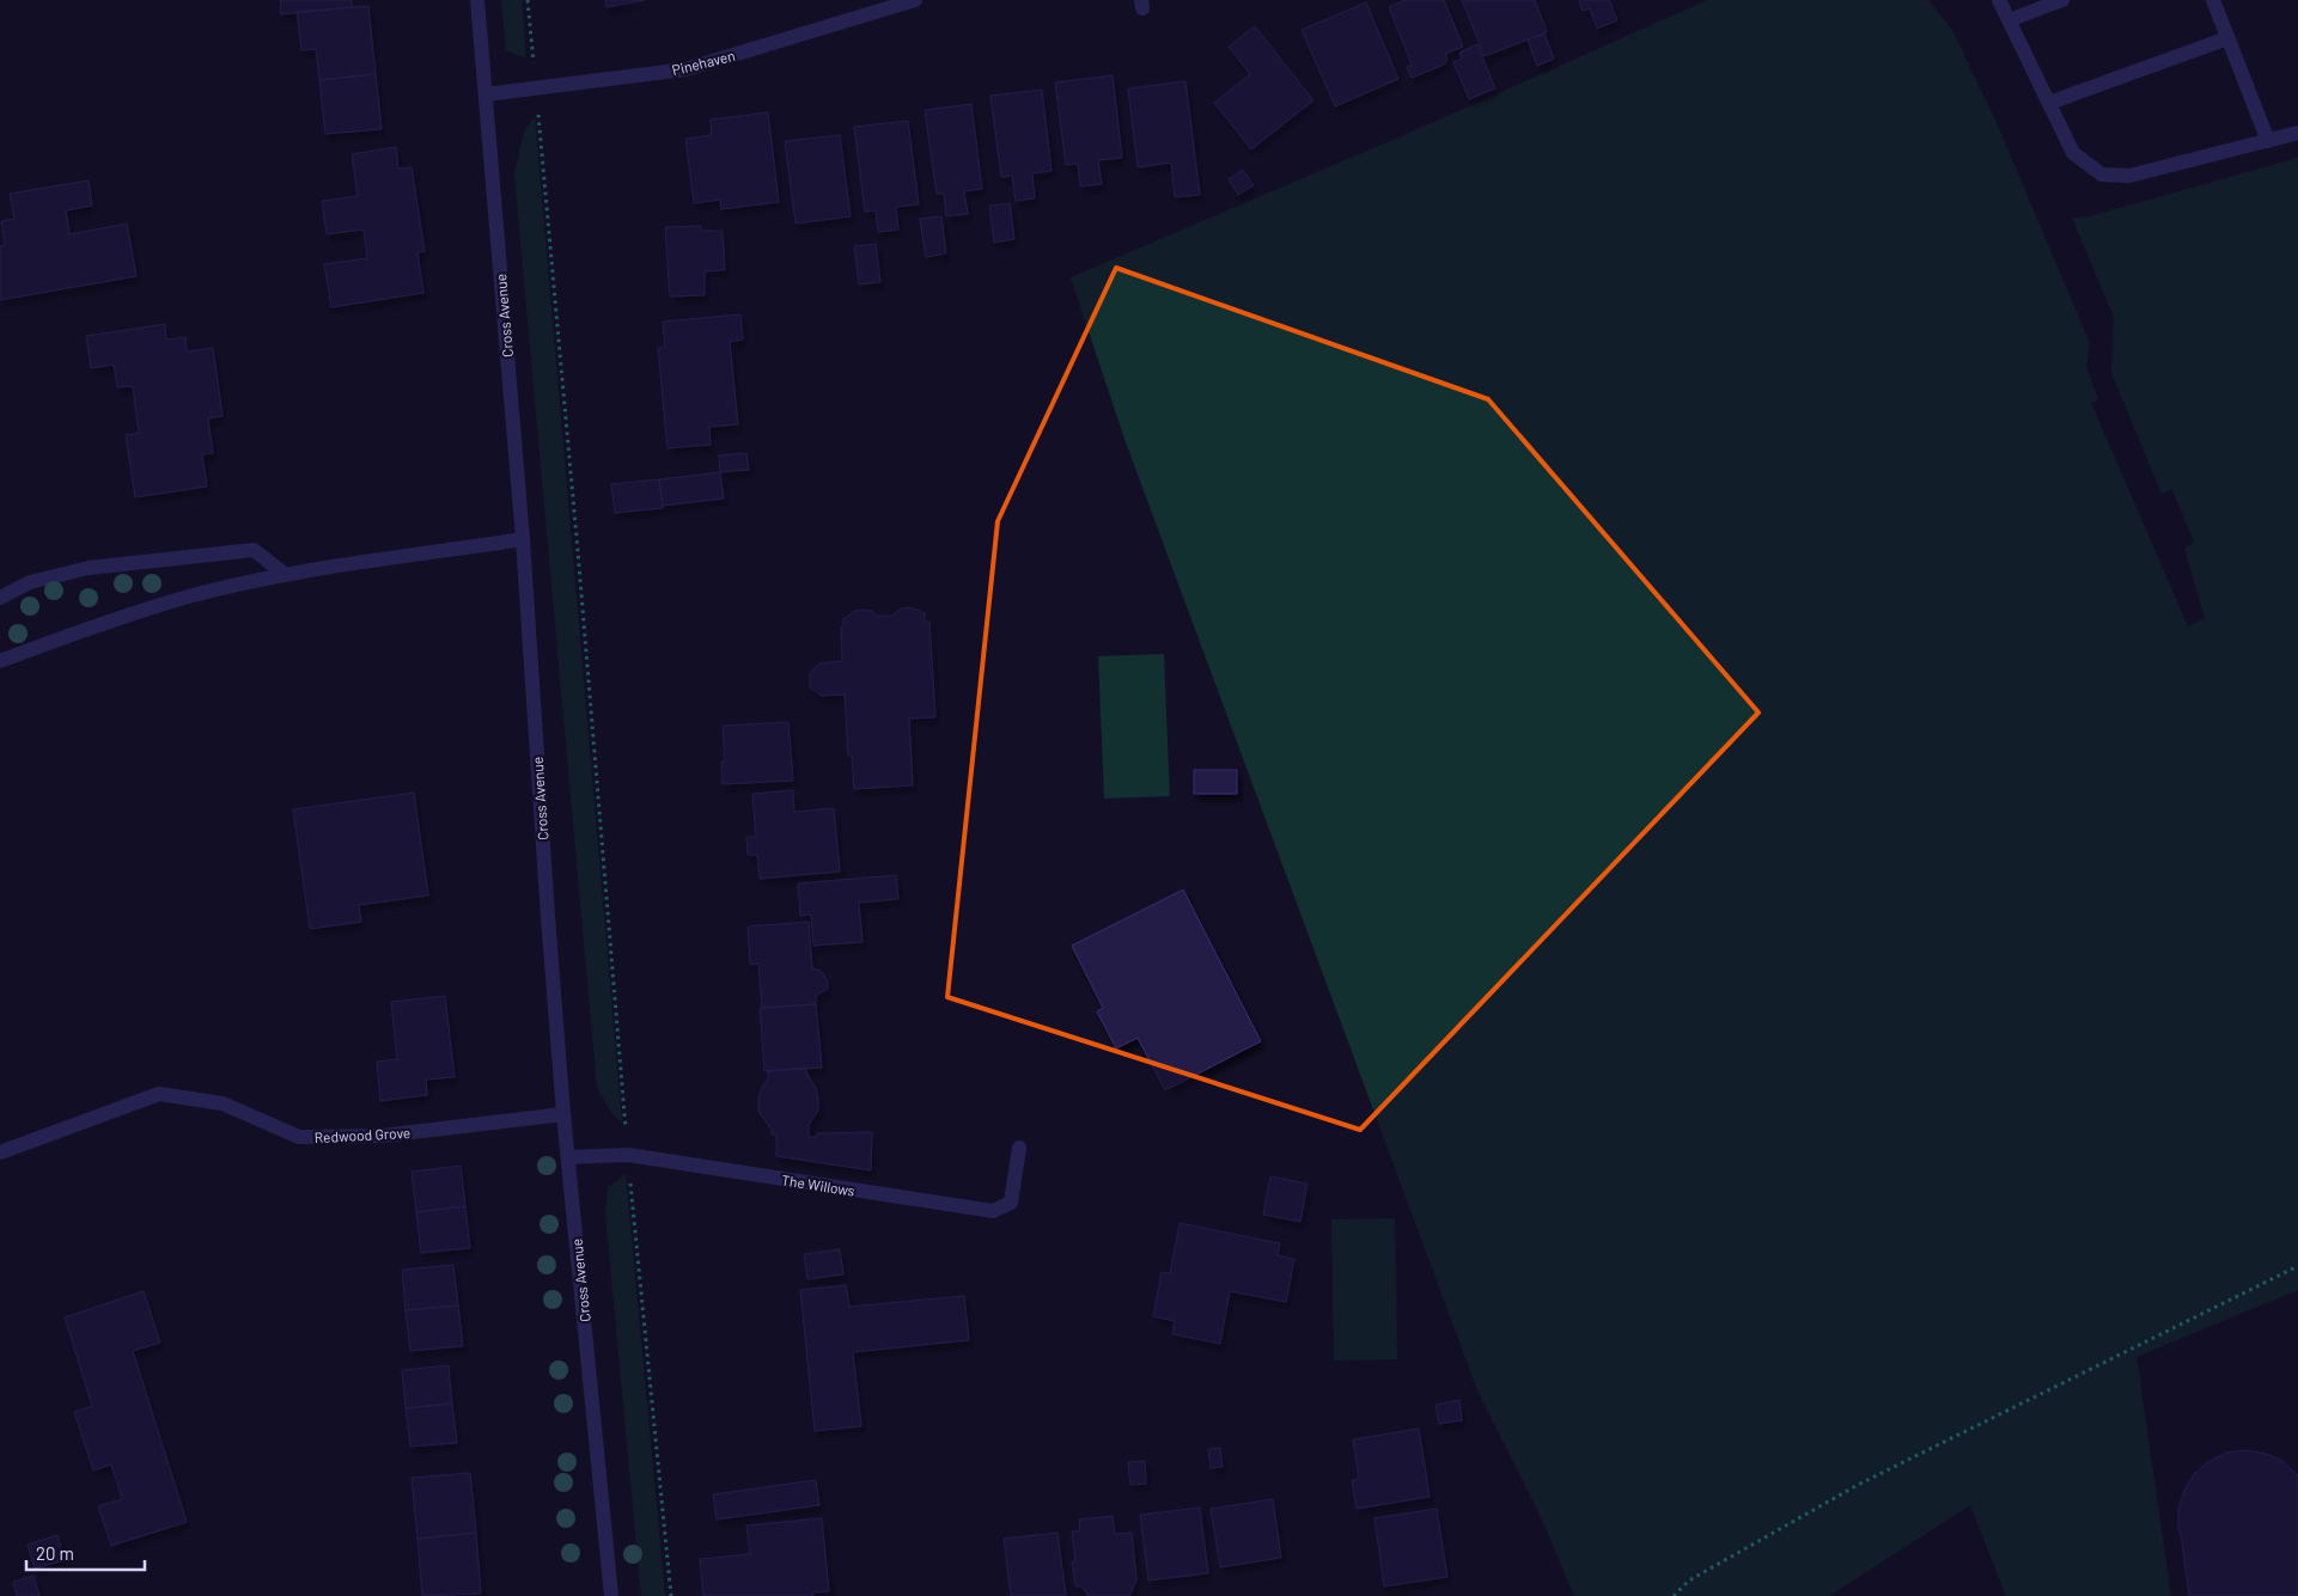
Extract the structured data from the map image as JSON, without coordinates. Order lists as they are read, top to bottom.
{
  "streets": {
    "street": [
      "Pinehaven",
      "Cross Avenue",
      "Redwood Grove",
      "The Willows"
    ]
  },
  "crossings": [
    ["Pinehaven", "Cross Avenue"],
    ["Cross Avenue", "Redwood Grove"],
    ["Cross Avenue", "The Willows"]
  ],
  "scale_bar": "20 m"
}
